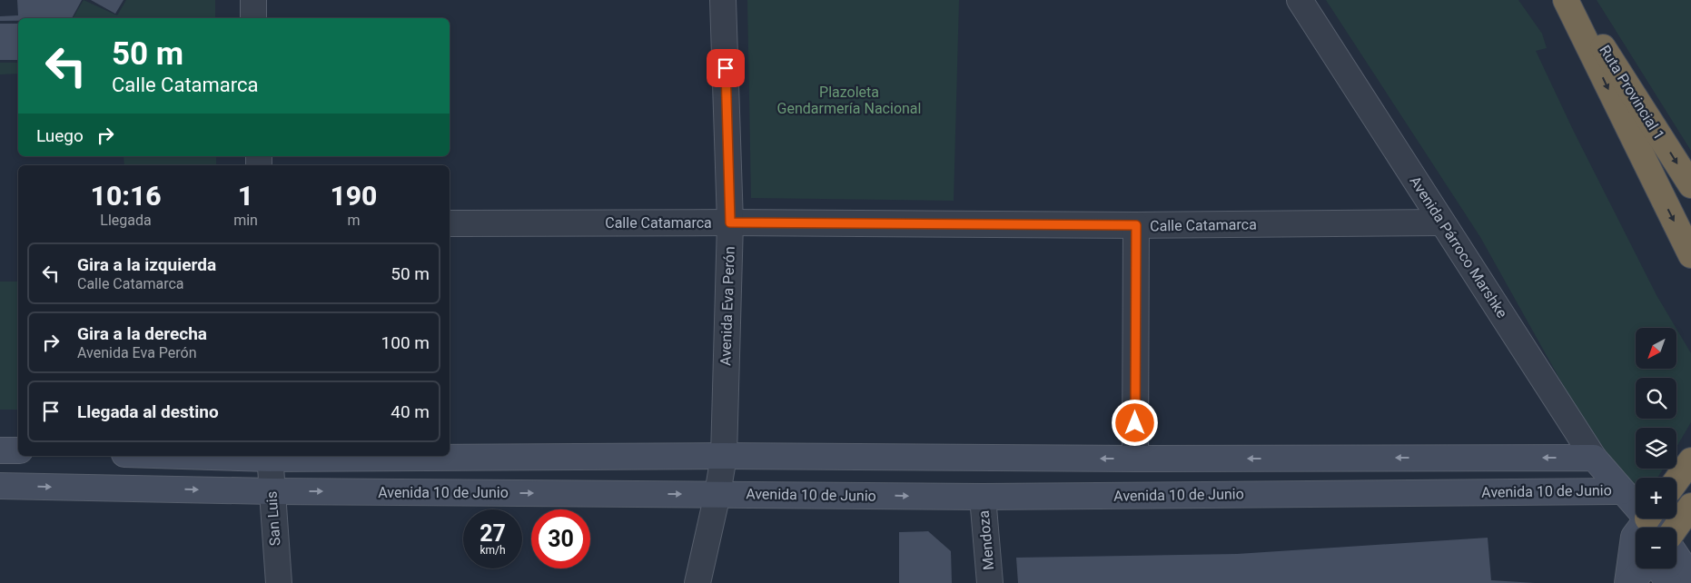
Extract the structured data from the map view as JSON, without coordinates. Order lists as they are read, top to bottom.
{
  "streets": {
    "highway": ["Ruta Provincial 1"],
    "street": [
      "Calle Catamarca",
      "Avenida Párroco Marshke",
      "Avenida Eva Perón",
      "Avenida 10 de Junio",
      "San Luis",
      "Mendoza"
    ]
  },
  "crossings": [
    ["Calle Catamarca", "Avenida Párroco Marshke"],
    ["Calle Catamarca", "Avenida Eva Perón"],
    ["Avenida Párroco Marshke", "Avenida 10 de Junio"],
    ["Avenida Eva Perón", "Avenida 10 de Junio"],
    ["Avenida 10 de Junio", "San Luis"],
    ["Avenida 10 de Junio", "Mendoza"]
  ],
  "parks": ["Plazoleta Gendarmería Nacional"],
  "north": "bottom left",
  "page": {
    "turn": ["50 m", "Calle Catamarca"],
    "then": "Luego",
    "eta": [
      "10:16",
      "Llegada",
      "1",
      "min",
      "190",
      "m"
    ],
    "list": [
      {
        "name": "Gira a la izquierda",
        "note": "Calle Catamarca",
        "value": "50 m"
      },
      {
        "name": "Gira a la derecha",
        "note": "Avenida Eva Perón",
        "value": "100 m"
      },
      {
        "name": "Llegada al destino",
        "value": "40 m"
      }
    ],
    "map_buttons": ["+", "−"],
    "speed": "27 km/h",
    "limit": "30"
  }
}
